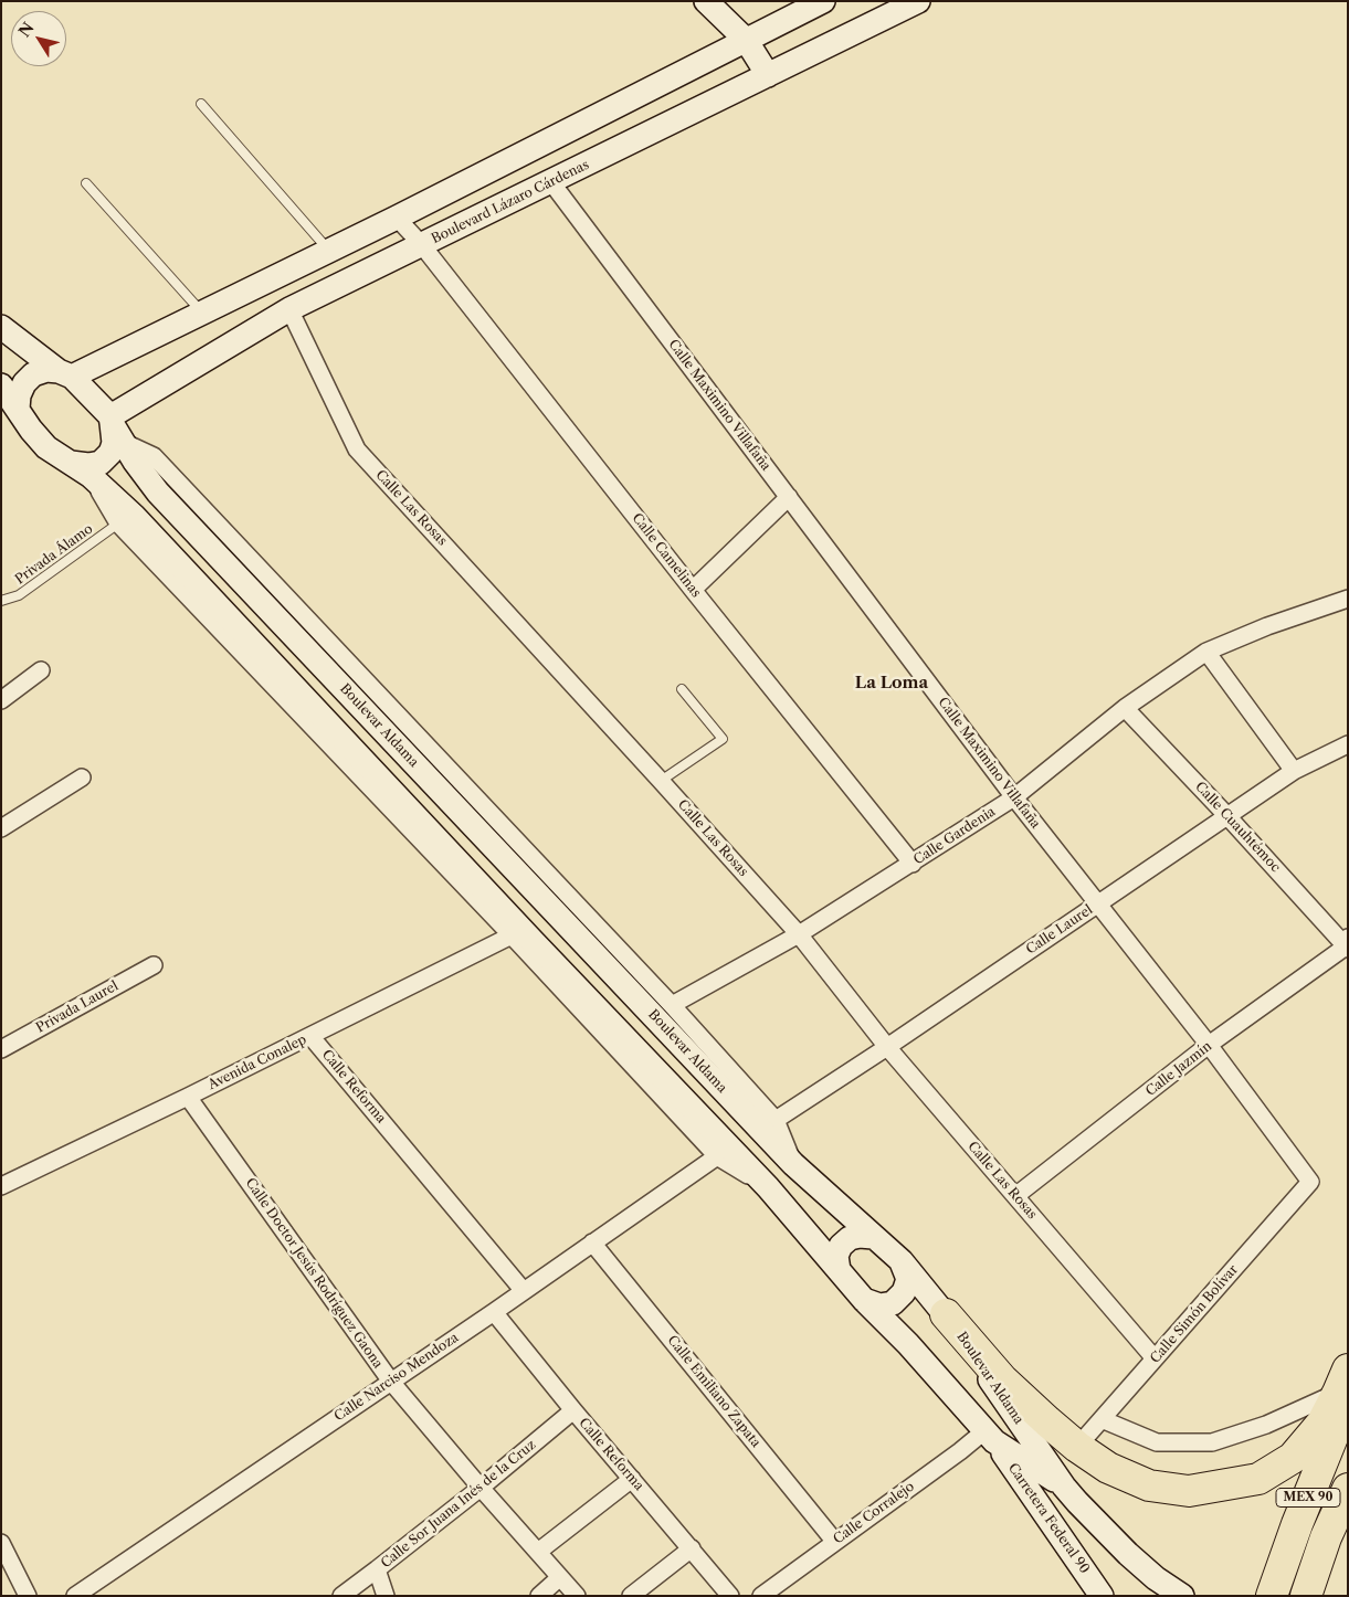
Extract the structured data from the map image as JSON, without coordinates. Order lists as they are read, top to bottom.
{
  "streets": {
    "highway": ["MEX 90"],
    "street": [
      "Boulevard Lázaro Cárdenas",
      "Calle Maximino Villafaña",
      "Calle Las Rosas",
      "Calle Camelinas",
      "Boulevar Aldama",
      "Calle Cuauhtémoc",
      "Calle Gardenia",
      "Calle Laurel",
      "Privada Laurel",
      "Avenida Conalep",
      "Calle Jazmín",
      "Calle Reforma",
      "Calle Doctor Jesús Rodríguez Gaona",
      "Calle Simón Bolívar",
      "Calle Narciso Mendoza",
      "Calle Emiliano Zapata",
      "Calle Sor Juana Inés de la Cruz",
      "Calle Corralejo",
      "Carretera Federal 90"
    ],
    "lane": ["Privada Álamo"]
  },
  "crossings": [
    ["Boulevard Lázaro Cárdenas", "Calle Maximino Villafaña"],
    ["Boulevard Lázaro Cárdenas", "Calle Las Rosas"],
    ["Boulevard Lázaro Cárdenas", "Calle Camelinas"],
    ["Boulevard Lázaro Cárdenas", "Boulevar Aldama"],
    ["Calle Maximino Villafaña", "Calle Gardenia"],
    ["Calle Maximino Villafaña", "Calle Laurel"],
    ["Calle Maximino Villafaña", "Calle Jazmín"],
    ["Calle Maximino Villafaña", "Calle Simón Bolívar"],
    ["Calle Las Rosas", "Calle Gardenia"],
    ["Calle Las Rosas", "Calle Laurel"],
    ["Calle Las Rosas", "Calle Jazmín"],
    ["Calle Las Rosas", "Calle Simón Bolívar"],
    ["Calle Camelinas", "Calle Gardenia"],
    ["Calle Cuauhtémoc", "Calle Gardenia"],
    ["Calle Cuauhtémoc", "Calle Laurel"],
    ["Calle Cuauhtémoc", "Calle Jazmín"],
    ["Avenida Conalep", "Calle Reforma"],
    ["Avenida Conalep", "Calle Doctor Jesús Rodríguez Gaona"],
    ["Calle Reforma", "Calle Narciso Mendoza"],
    ["Calle Reforma", "Calle Sor Juana Inés de la Cruz"],
    ["Calle Doctor Jesús Rodríguez Gaona", "Calle Narciso Mendoza"],
    ["Calle Doctor Jesús Rodríguez Gaona", "Calle Sor Juana Inés de la Cruz"],
    ["Calle Narciso Mendoza", "Calle Emiliano Zapata"],
    ["Calle Emiliano Zapata", "Calle Corralejo"],
    ["Calle Corralejo", "Carretera Federal 90"]
  ],
  "districts": ["La Loma"],
  "north": "top left"
}
